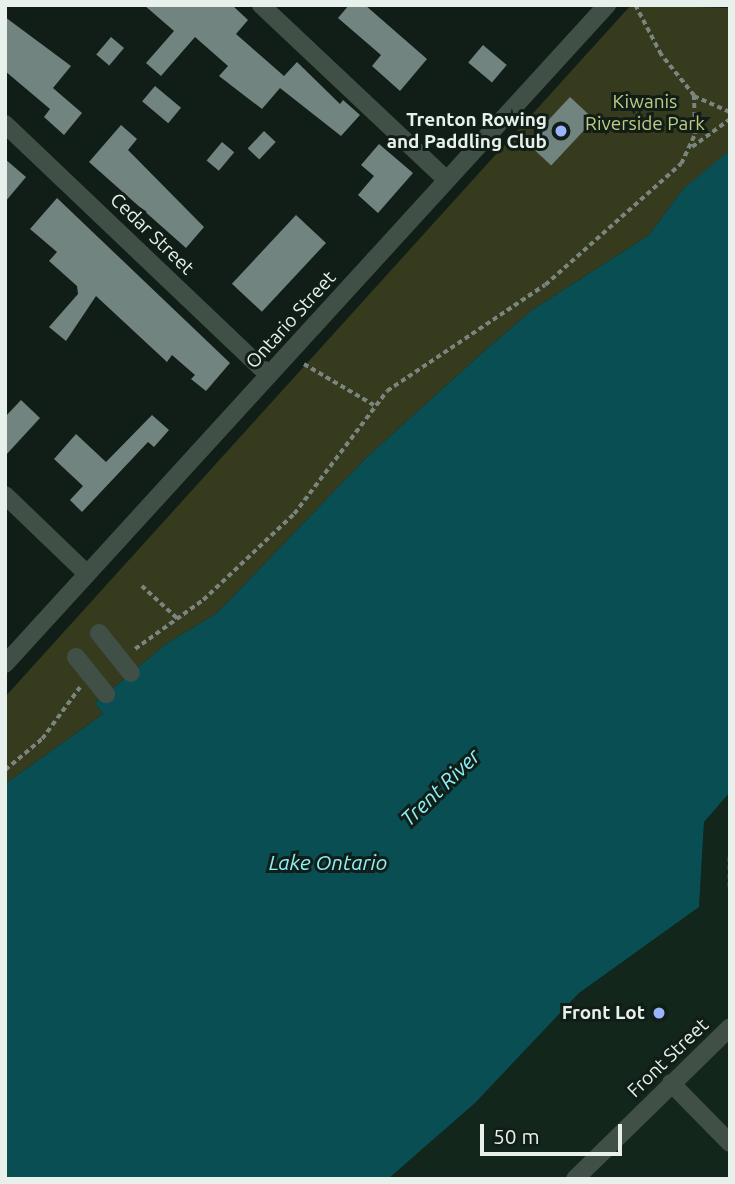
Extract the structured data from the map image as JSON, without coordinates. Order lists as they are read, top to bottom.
{
  "streets": {
    "street": ["Cedar Street", "Ontario Street", "Front Street"]
  },
  "crossings": [
    ["Cedar Street", "Ontario Street"]
  ],
  "water": ["Trent River", "Lake Ontario"],
  "parks": ["Kiwanis Riverside Park"],
  "places": ["Trenton Rowing and Paddling Club", "Front Lot"],
  "scale_bar": "50 m"
}
